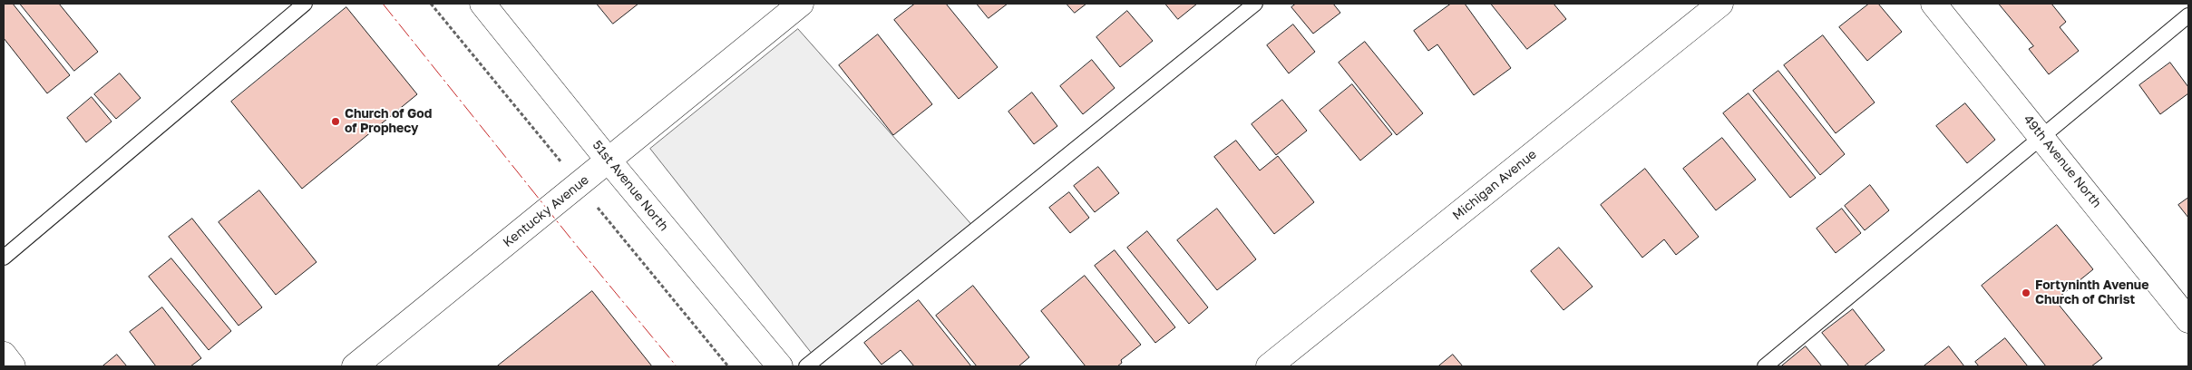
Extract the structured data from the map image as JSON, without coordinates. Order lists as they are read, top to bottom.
{
  "streets": {
    "street": [
      "49th Avenue North",
      "Michigan Avenue",
      "51st Avenue North",
      "Kentucky Avenue"
    ]
  },
  "crossings": [
    ["51st Avenue North", "Kentucky Avenue"]
  ],
  "places": ["Church of God of Prophecy", "Fortyninth Avenue Church of Christ"]
}
